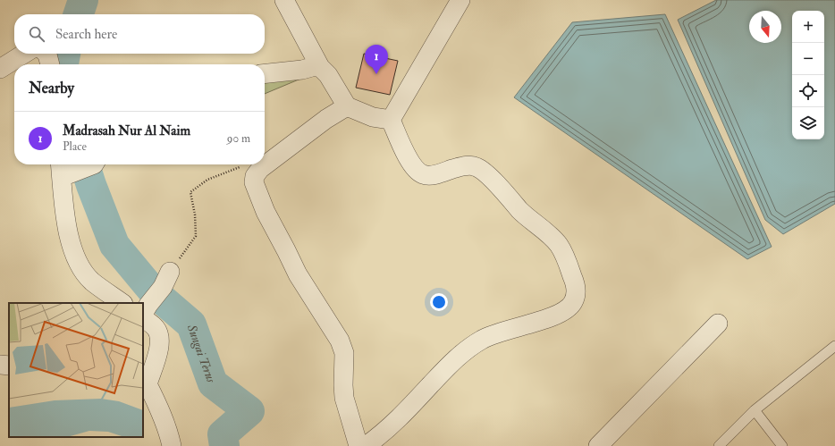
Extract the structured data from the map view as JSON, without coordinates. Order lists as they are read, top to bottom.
{
  "water": ["Sungai Terus"],
  "north": "bottom",
  "page": {
    "map_buttons": ["+", "−"],
    "search": "Search here",
    "pins": "1",
    "heading": "Nearby",
    "list": [
      {
        "mark": "1",
        "name": "Madrasah Nur Al Naim",
        "note": "Place",
        "value": "90 m"
      }
    ]
  }
}
